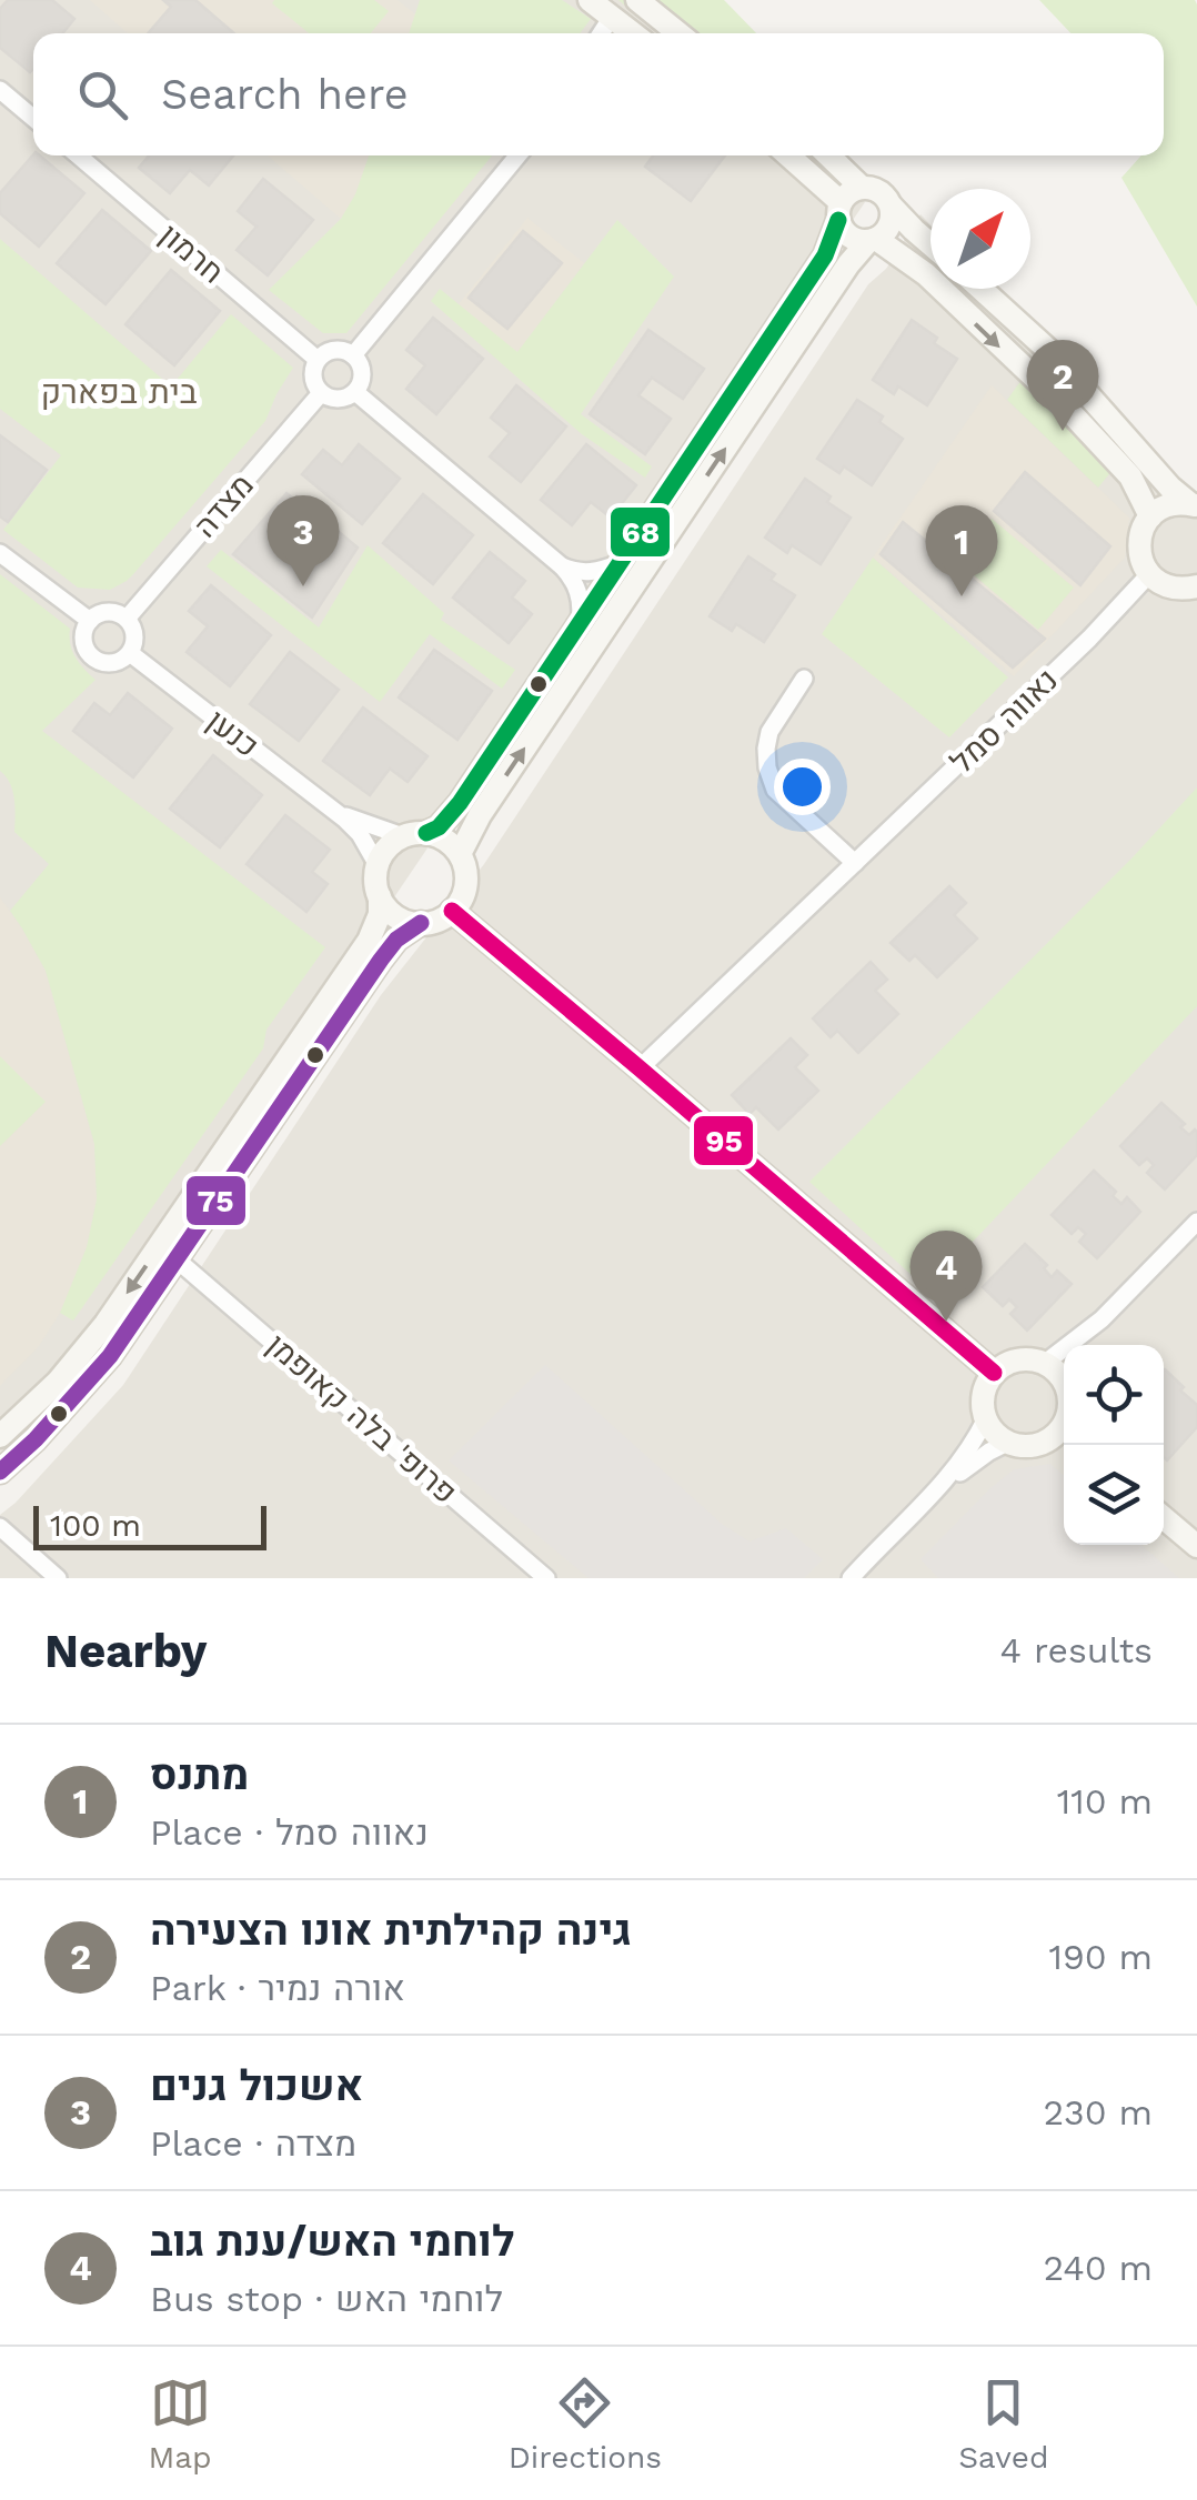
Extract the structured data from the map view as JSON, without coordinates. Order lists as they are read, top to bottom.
{
  "streets": {
    "street": [
      "חרמון",
      "מצדה",
      "נאווה סמל",
      "כנען",
      "פרופ' בלה קאופמן"
    ]
  },
  "crossings": [
    ["חרמון", "מצדה"],
    ["מצדה", "כנען"]
  ],
  "districts": ["בית בפארק"],
  "lines": ["transit line 68", "transit line 95", "transit line 75"],
  "scale_bar": "100 m",
  "north": "top right",
  "page": {
    "search": "Search here",
    "pins": [
      "2",
      "3",
      "1",
      "4"
    ],
    "scale": "100 m",
    "heading": ["Nearby", "4 results"],
    "list": [
      {
        "mark": "1",
        "name": "מתנס",
        "note": "Place · נאווה סמל",
        "value": "110 m"
      },
      {
        "mark": "2",
        "name": "גינה קהילתית אונו הצעירה",
        "note": "Park · אורה נמיר",
        "value": "190 m"
      },
      {
        "mark": "3",
        "name": "אשכול גנים",
        "note": "Place · מצדה",
        "value": "230 m"
      },
      {
        "mark": "4",
        "name": "לוחמי האש/ענת גוב",
        "note": "Bus stop · לוחמי האש",
        "value": "240 m"
      }
    ],
    "nav": ["Map", "Directions", "Saved"]
  }
}
